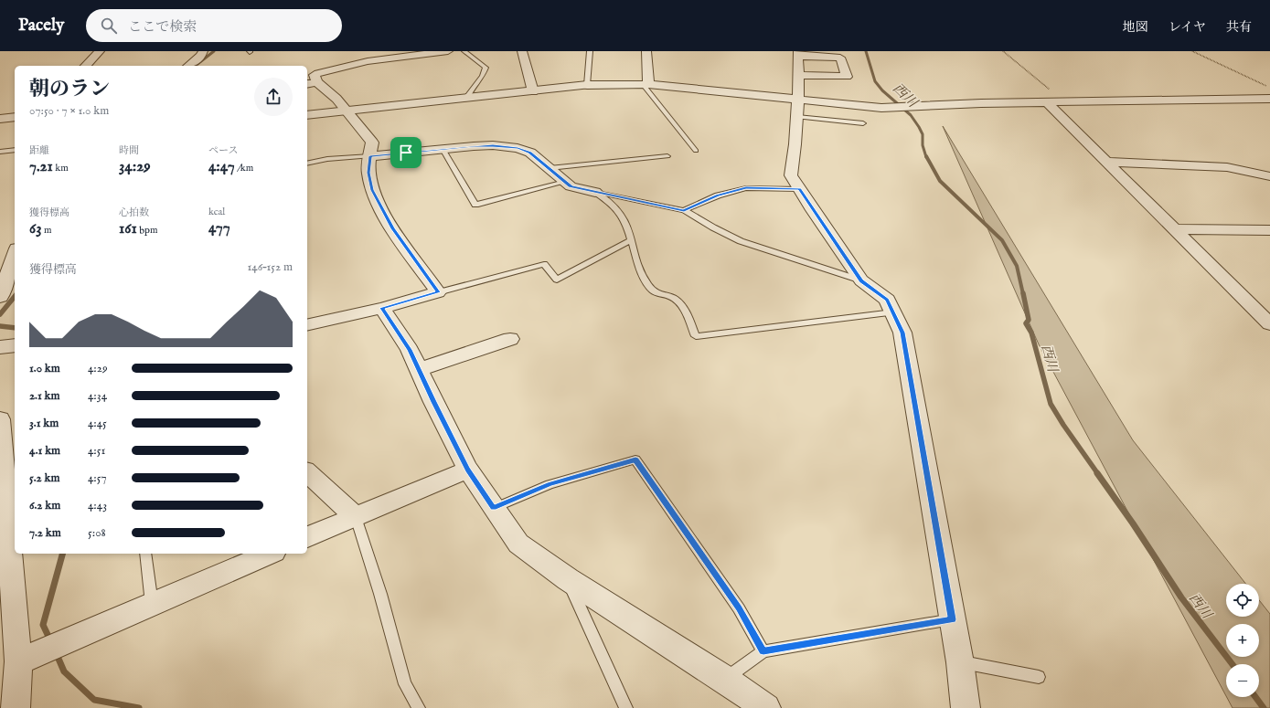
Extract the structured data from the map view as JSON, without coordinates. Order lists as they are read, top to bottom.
{
  "water": ["西川"],
  "page": {
    "header": "Pacely",
    "search": "ここで検索",
    "nav": ["地図", "レイヤ", "共有"],
    "heading": ["朝のラン", "07:50 · 7 × 1.0 km"],
    "stats": [
      ["距離", "7.21 km"],
      ["時間", "34:29"],
      ["ペース", "4:47 /km"],
      ["獲得標高", "63 m"],
      ["心拍数", "161 bpm"],
      ["kcal", "477"]
    ],
    "chart": ["獲得標高", "146–152 m"],
    "list": [
      {
        "name": "1.0 km",
        "note": "4:29"
      },
      {
        "name": "2.1 km",
        "note": "4:34"
      },
      {
        "name": "3.1 km",
        "note": "4:45"
      },
      {
        "name": "4.1 km",
        "note": "4:51"
      },
      {
        "name": "5.2 km",
        "note": "4:57"
      },
      {
        "name": "6.2 km",
        "note": "4:43"
      },
      {
        "name": "7.2 km",
        "note": "5:08"
      }
    ],
    "map_buttons": ["+", "−"]
  }
}
